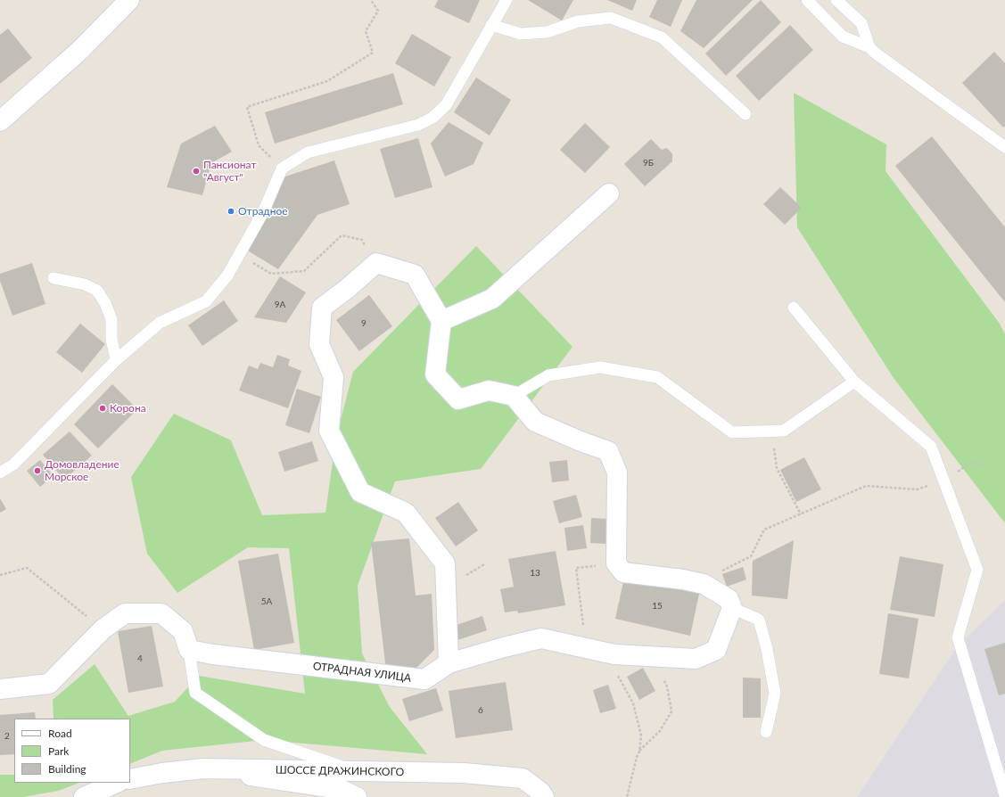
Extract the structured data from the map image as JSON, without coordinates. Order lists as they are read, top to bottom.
{
  "streets": {
    "street": ["ОТРАДНАЯ УЛИЦА", "ШОССЕ ДРАЖИНСКОГО"]
  },
  "places": [
    "Пансионат \"Август\"",
    "Отрадное",
    "Корона",
    "Домовладение Морское"
  ],
  "house_numbers": [
    "9Б",
    "9А",
    "9",
    "13",
    "5А",
    "15",
    "4",
    "6",
    "2"
  ],
  "legend": ["Road", "Park", "Building"]
}
